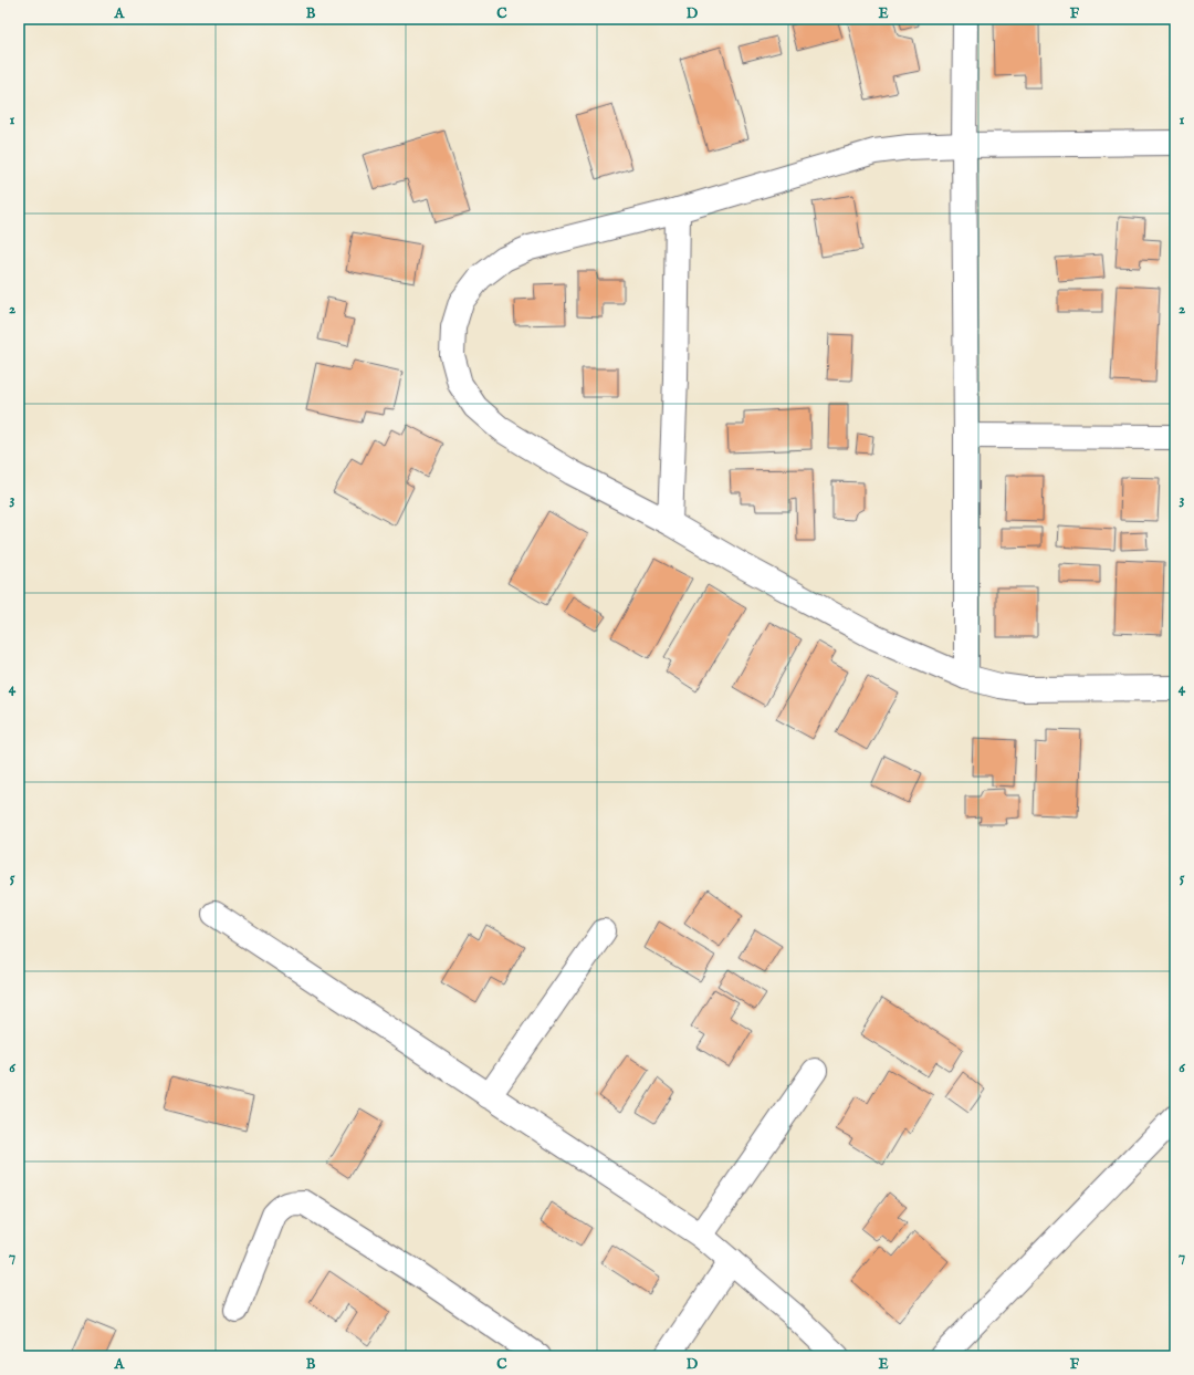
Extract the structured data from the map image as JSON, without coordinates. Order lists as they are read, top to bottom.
{
  "grid": {
    "columns": [
      "A",
      "B",
      "C",
      "D",
      "E",
      "F"
    ],
    "rows": [
      "1",
      "2",
      "3",
      "4",
      "5",
      "6",
      "7"
    ]
  }
}
